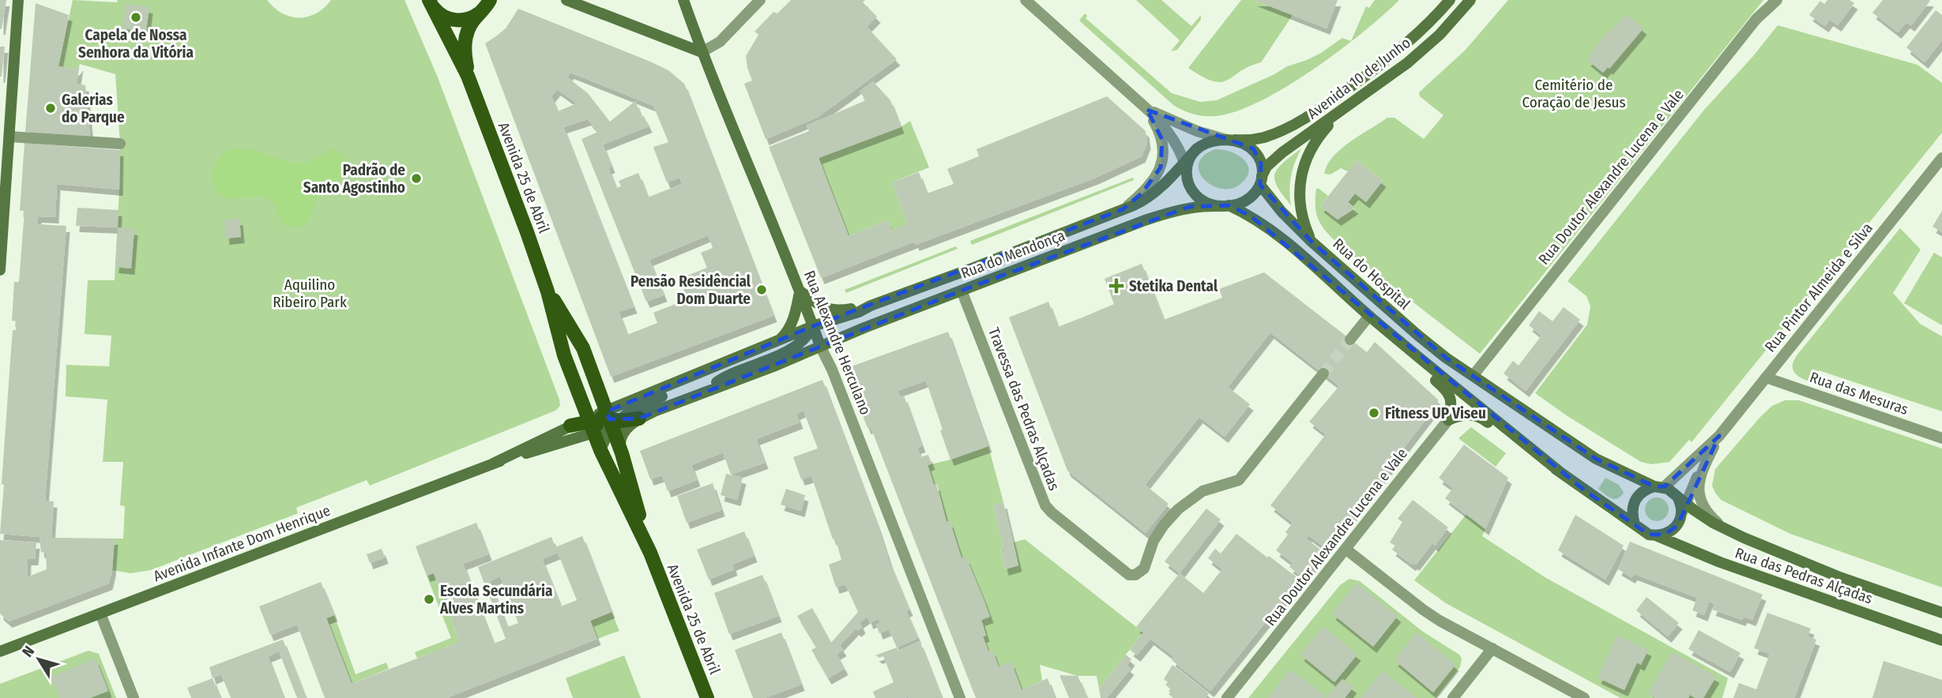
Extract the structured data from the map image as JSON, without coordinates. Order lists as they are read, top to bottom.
{
  "streets": {
    "main road": [
      "Avenida 10 de Junho",
      "Avenida 25 de Abril",
      "Rua do Mendonça",
      "Rua do Hospital",
      "Rua Alexandre Herculano",
      "Avenida Infante Dom Henrique",
      "Rua das Pedras Alçadas"
    ],
    "street": [
      "Rua Doutor Alexandre Lucena e Vale",
      "Rua Pintor Almeida e Silva",
      "Rua das Mesuras",
      "Travessa das Pedras Alçadas"
    ]
  },
  "crossings": [
    ["Avenida 10 de Junho", "Rua do Mendonça"],
    ["Avenida 10 de Junho", "Rua do Hospital"],
    ["Rua Doutor Alexandre Lucena e Vale", "Rua do Hospital"],
    ["Rua Doutor Alexandre Lucena e Vale", "Rua das Pedras Alçadas"],
    ["Rua do Mendonça", "Rua do Hospital"],
    ["Rua do Mendonça", "Rua Alexandre Herculano"],
    ["Rua do Mendonça", "Travessa das Pedras Alçadas"],
    ["Rua do Hospital", "Rua das Pedras Alçadas"],
    ["Rua Pintor Almeida e Silva", "Rua das Mesuras"],
    ["Rua Pintor Almeida e Silva", "Rua das Pedras Alçadas"]
  ],
  "parks": ["Cemitério de Coração de Jesus", "Aquilino Ribeiro Park"],
  "places": {
    "other": [
      "Capela de Nossa Senhora da Vitória",
      "Galerias do Parque",
      "Padrão de Santo Agostinho",
      "Pensão Residêncial Dom Duarte",
      "Fitness UP Viseu",
      "Escola Secundária Alves Martins"
    ],
    "health": ["Stetika Dental"]
  },
  "north": "top left"
}
